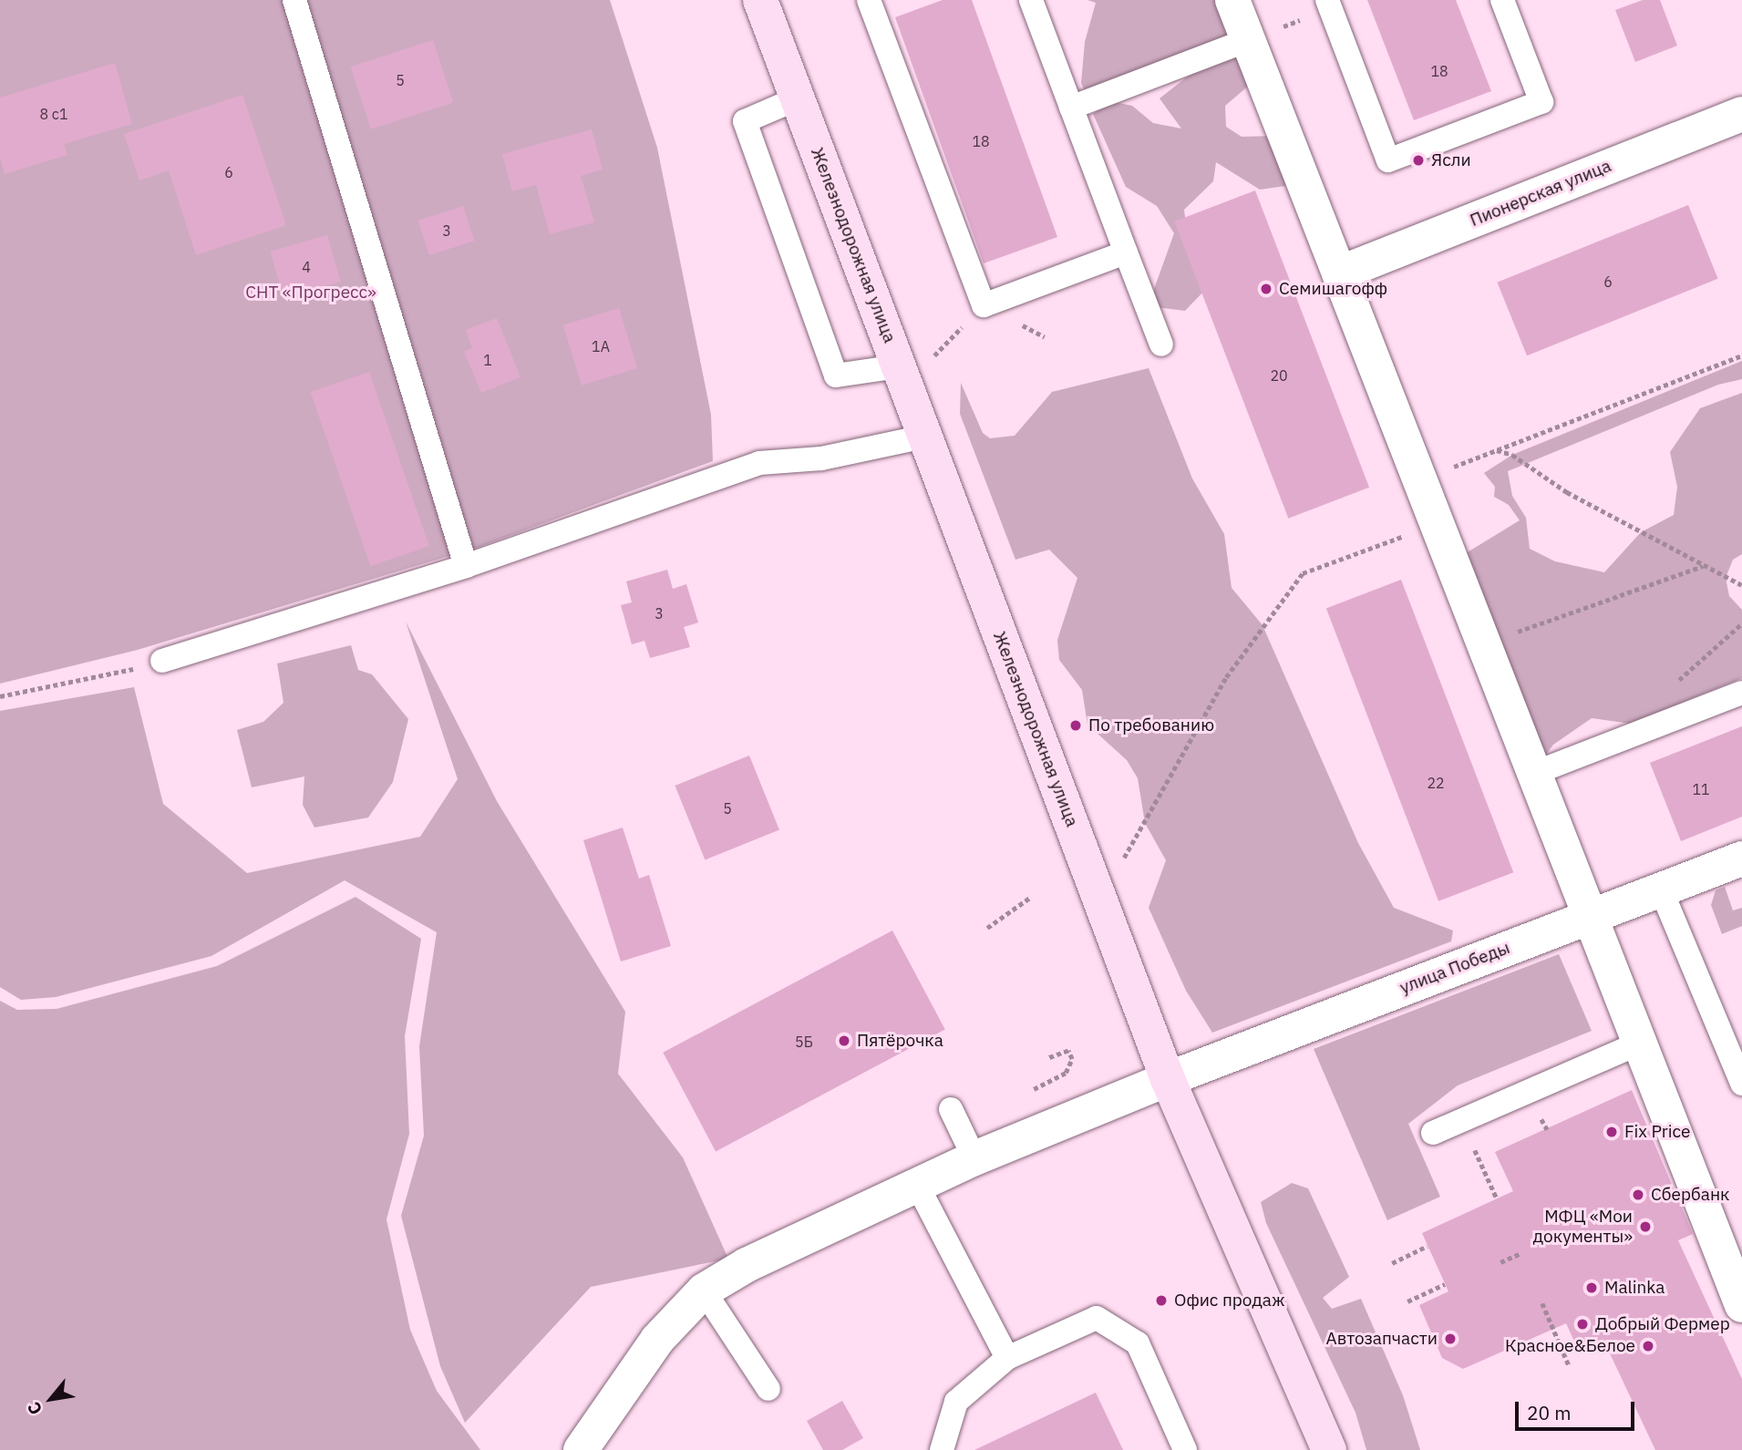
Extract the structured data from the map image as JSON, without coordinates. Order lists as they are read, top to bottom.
{
  "streets": {
    "main road": ["Железнодорожная улица"],
    "street": ["Пионерская улица", "улица Победы"]
  },
  "crossings": [
    ["Железнодорожная улица", "улица Победы"]
  ],
  "parks": ["СНТ «Прогресс»"],
  "places": [
    "Ясли",
    "Семишагофф",
    "По требованию",
    "Пятёрочка",
    "Fix Price",
    "Сбербанк",
    "МФЦ «Мои документы»",
    "Malinka",
    "Офис продаж",
    "Добрый Фермер",
    "Автозапчасти",
    "Красное&Белое"
  ],
  "house_numbers": [
    "18",
    "5",
    "8 c1",
    "18",
    "6",
    "3",
    "4",
    "6",
    "1А",
    "1",
    "20",
    "3",
    "22",
    "11",
    "5",
    "5Б"
  ],
  "scale_bar": "20 m",
  "north": "bottom left"
}
